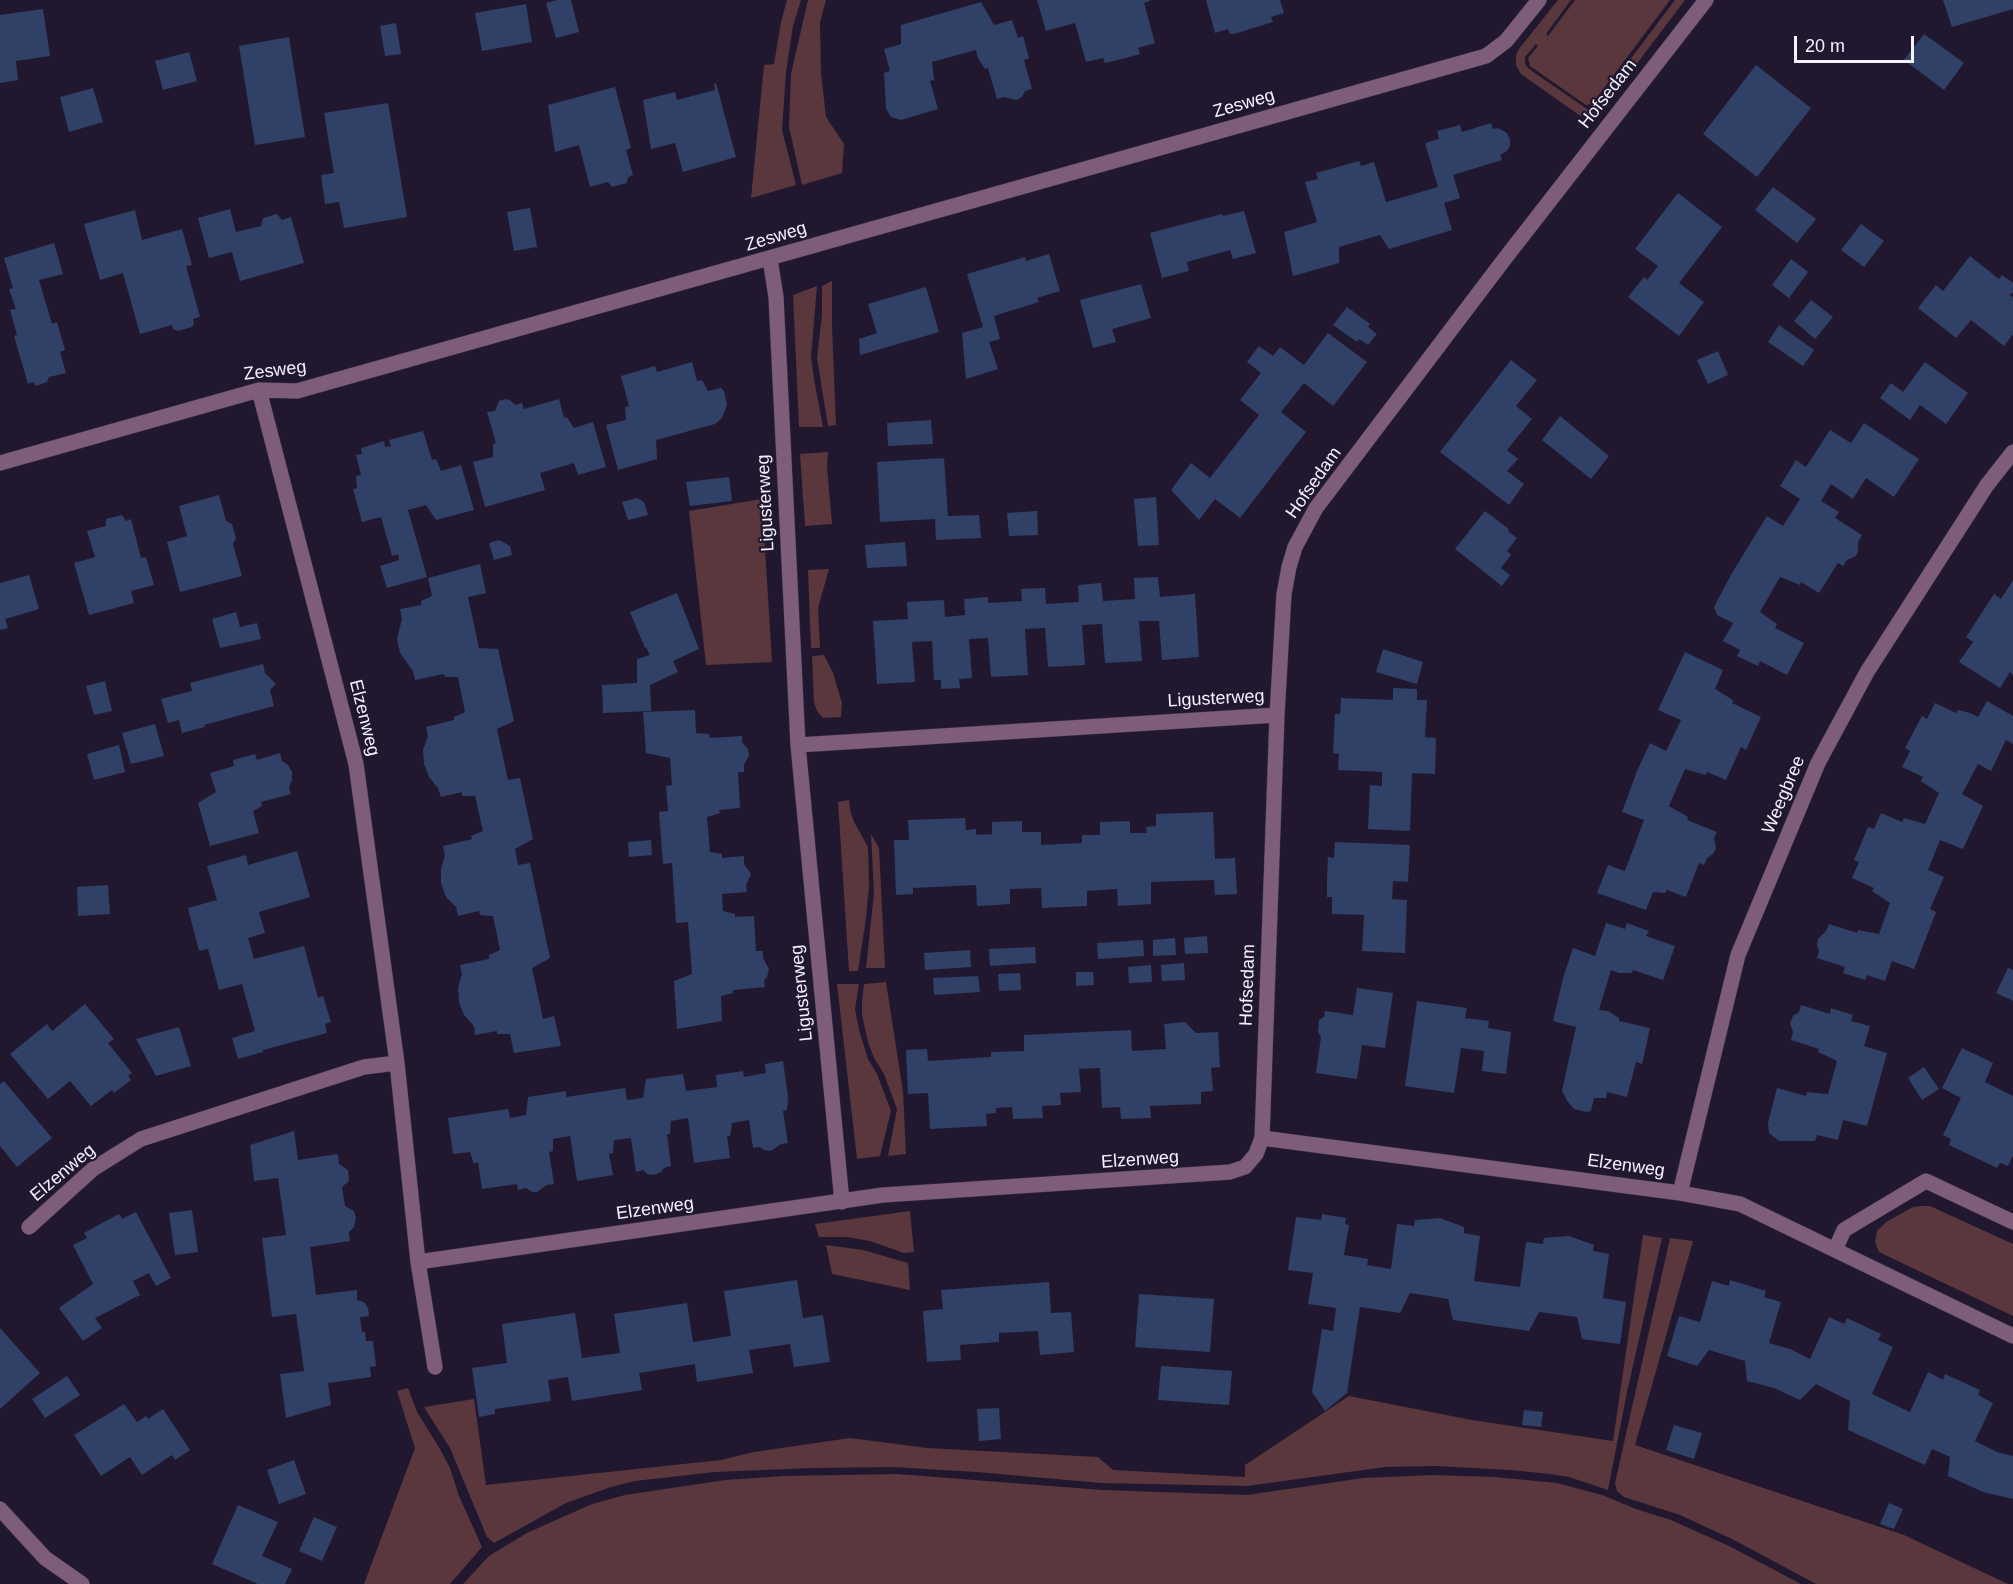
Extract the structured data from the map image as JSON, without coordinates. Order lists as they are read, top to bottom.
{
  "streets": {
    "street": [
      "Hofsedam",
      "Zesweg",
      "Ligusterweg",
      "Elzenweg",
      "Weegbree"
    ]
  },
  "crossings": [
    ["Hofsedam", "Ligusterweg"],
    ["Hofsedam", "Elzenweg"],
    ["Zesweg", "Ligusterweg"],
    ["Zesweg", "Elzenweg"],
    ["Ligusterweg", "Elzenweg"],
    ["Elzenweg", "Weegbree"]
  ],
  "scale_bar": "20 m"
}
